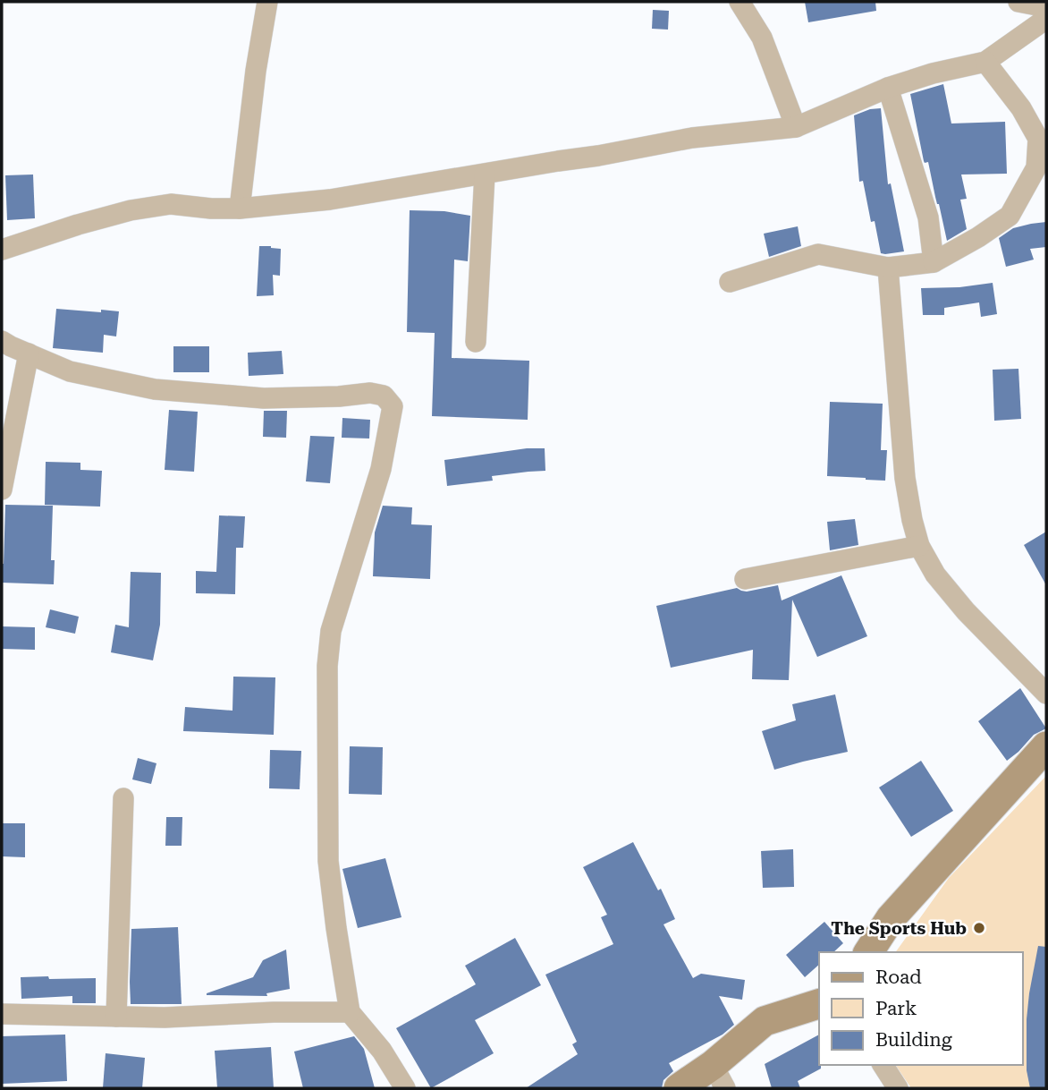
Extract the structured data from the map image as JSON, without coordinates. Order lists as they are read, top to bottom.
{
  "places": ["The Sports Hub"],
  "legend": ["Road", "Park", "Building"]
}
